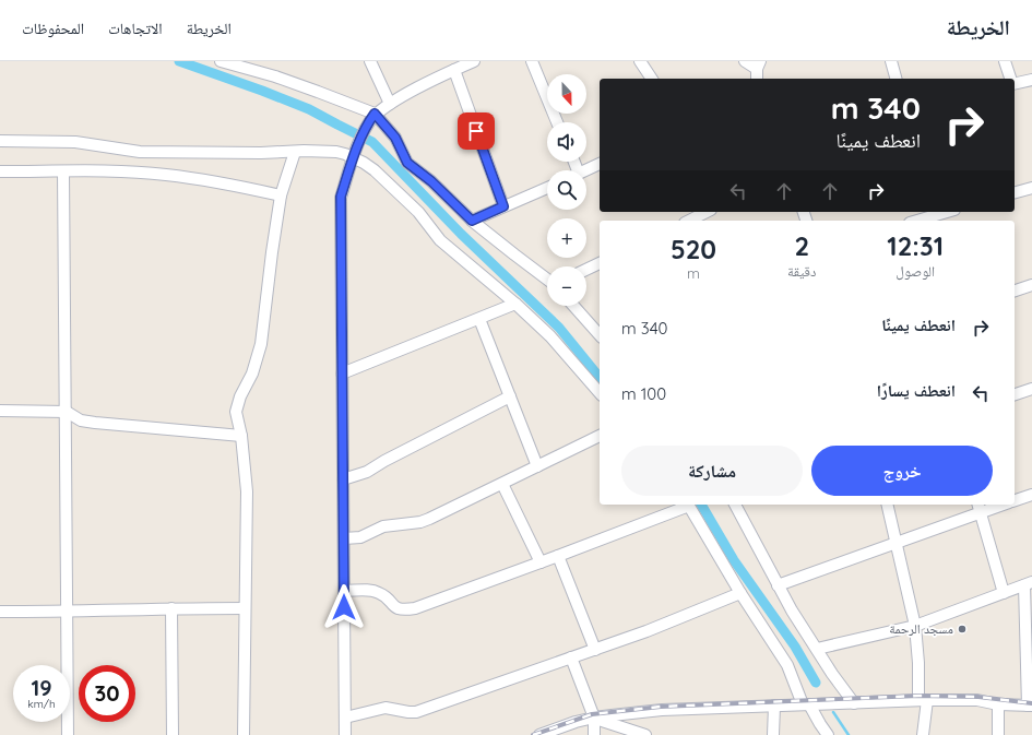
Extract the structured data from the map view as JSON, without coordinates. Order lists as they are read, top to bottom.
{
  "places": ["مسجد الرحمة"],
  "north": "bottom",
  "page": {
    "header": "الخريطة",
    "nav": ["الخريطة", "الاتجاهات", "المحفوظات"],
    "map_buttons": ["+", "−"],
    "turn": ["340 m", "انعطف يمينًا"],
    "eta": [
      "12:31",
      "الوصول",
      "2",
      "دقيقة",
      "520",
      "m"
    ],
    "list": [
      {
        "name": "انعطف يمينًا",
        "value": "340 m"
      },
      {
        "name": "انعطف يسارًا",
        "value": "100 m"
      }
    ],
    "buttons": ["خروج", "مشاركة"],
    "speed": "19 km/h",
    "limit": "30"
  }
}
